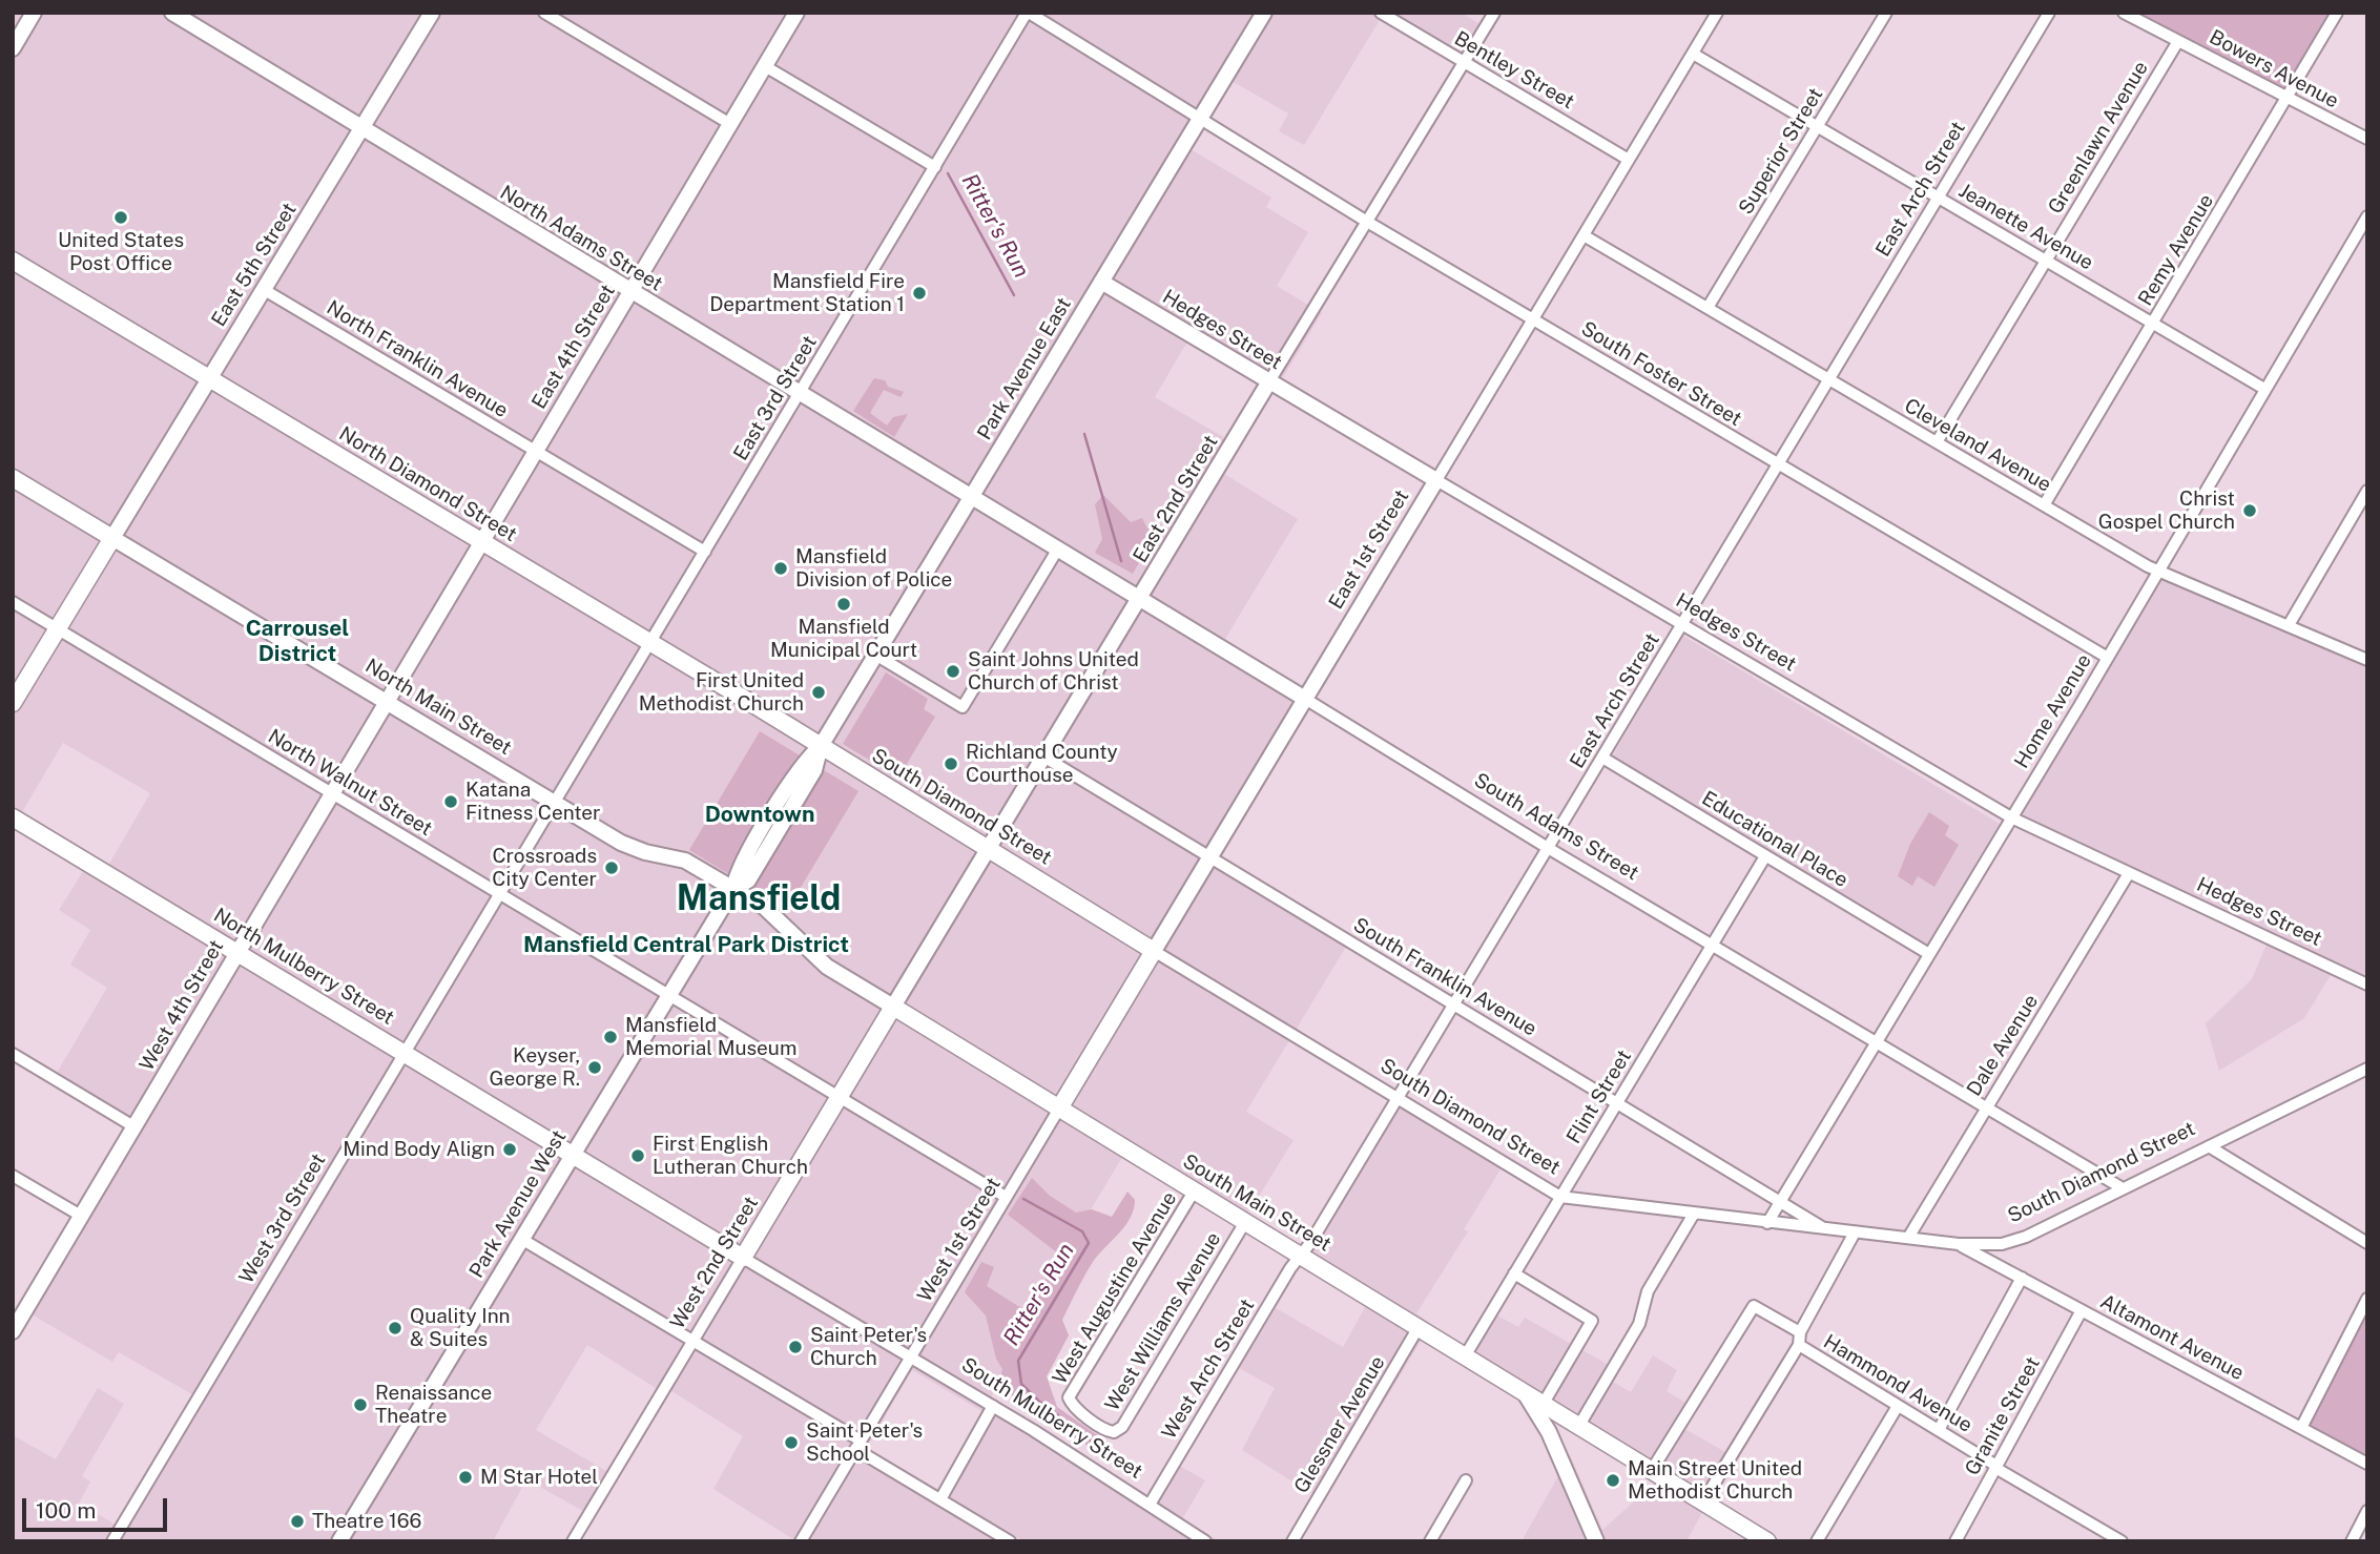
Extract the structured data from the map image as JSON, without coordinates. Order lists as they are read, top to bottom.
{
  "streets": {
    "highway": [
      "North Diamond Street",
      "East 1st Street",
      "North Main Street",
      "South Diamond Street",
      "North Mulberry Street",
      "South Main Street",
      "West 2nd Street",
      "South Mulberry Street"
    ],
    "main road": [
      "North Adams Street",
      "East 5th Street",
      "Hedges Street",
      "East 4th Street",
      "Park Avenue East",
      "East 2nd Street",
      "South Adams Street",
      "West 4th Street",
      "Park Avenue West"
    ],
    "street": [
      "Bowers Avenue",
      "Bentley Street",
      "Greenlawn Avenue",
      "Superior Street",
      "East Arch Street",
      "Jeanette Avenue",
      "Remy Avenue",
      "North Franklin Avenue",
      "South Foster Street",
      "East 3rd Street",
      "Cleveland Avenue",
      "Home Avenue",
      "North Walnut Street",
      "Educational Place",
      "South Franklin Avenue",
      "Dale Avenue",
      "Flint Street",
      "West 3rd Street",
      "West 1st Street",
      "West Augustine Avenue",
      "West Williams Avenue",
      "Altamont Avenue",
      "West Arch Street",
      "Hammond Avenue",
      "Granite Street",
      "Glessner Avenue"
    ]
  },
  "crossings": [
    ["Bowers Avenue", "Greenlawn Avenue"],
    ["Bowers Avenue", "Remy Avenue"],
    ["Bentley Street", "East 2nd Street"],
    ["Bentley Street", "East 1st Street"],
    ["Greenlawn Avenue", "Jeanette Avenue"],
    ["Greenlawn Avenue", "Cleveland Avenue"],
    ["Superior Street", "Jeanette Avenue"],
    ["Superior Street", "Cleveland Avenue"],
    ["East Arch Street", "Jeanette Avenue"],
    ["East Arch Street", "Hedges Street"],
    ["East Arch Street", "South Foster Street"],
    ["East Arch Street", "Cleveland Avenue"],
    ["East Arch Street", "South Diamond Street"],
    ["East Arch Street", "South Adams Street"],
    ["East Arch Street", "Educational Place"],
    ["East Arch Street", "South Franklin Avenue"],
    ["East Arch Street", "South Main Street"],
    ["East Arch Street", "West Arch Street"],
    ["Jeanette Avenue", "Remy Avenue"],
    ["Jeanette Avenue", "East 1st Street"],
    ["Jeanette Avenue", "Home Avenue"],
    ["North Adams Street", "East 5th Street"],
    ["North Adams Street", "East 4th Street"],
    ["North Adams Street", "Park Avenue East"],
    ["North Adams Street", "East 3rd Street"],
    ["North Adams Street", "South Adams Street"],
    ["Remy Avenue", "Cleveland Avenue"],
    ["East 5th Street", "North Franklin Avenue"],
    ["East 5th Street", "North Diamond Street"],
    ["East 5th Street", "North Main Street"],
    ["Hedges Street", "Park Avenue East"],
    ["Hedges Street", "East 2nd Street"],
    ["Hedges Street", "East 1st Street"],
    ["Hedges Street", "Home Avenue"],
    ["Hedges Street", "Dale Avenue"],
    ["East 4th Street", "North Franklin Avenue"],
    ["East 4th Street", "North Diamond Street"],
    ["East 4th Street", "North Main Street"],
    ["East 4th Street", "West 4th Street"],
    ["North Franklin Avenue", "East 3rd Street"],
    ["Park Avenue East", "South Foster Street"],
    ["Park Avenue East", "North Diamond Street"],
    ["Park Avenue East", "North Main Street"],
    ["Park Avenue East", "South Diamond Street"],
    ["Park Avenue East", "South Adams Street"],
    ["Park Avenue East", "South Main Street"],
    ["Park Avenue East", "Park Avenue West"],
    ["South Foster Street", "East 3rd Street"],
    ["South Foster Street", "East 2nd Street"],
    ["South Foster Street", "East 1st Street"],
    ["South Foster Street", "Home Avenue"],
    ["East 3rd Street", "North Diamond Street"],
    ["East 3rd Street", "North Main Street"],
    ["East 3rd Street", "West 3rd Street"],
    ["Cleveland Avenue", "East 1st Street"],
    ["Cleveland Avenue", "Home Avenue"],
    ["North Diamond Street", "South Diamond Street"],
    ["East 2nd Street", "South Diamond Street"],
    ["East 2nd Street", "South Adams Street"],
    ["East 2nd Street", "South Franklin Avenue"],
    ["East 2nd Street", "South Main Street"],
    ["East 2nd Street", "West 2nd Street"],
    ["East 1st Street", "South Diamond Street"],
    ["East 1st Street", "South Adams Street"],
    ["East 1st Street", "South Franklin Avenue"],
    ["East 1st Street", "South Main Street"],
    ["East 1st Street", "West 1st Street"],
    ["North Main Street", "West 4th Street"],
    ["North Main Street", "South Main Street"],
    ["North Main Street", "Park Avenue West"],
    ["North Main Street", "West 3rd Street"],
    ["Home Avenue", "South Diamond Street"],
    ["Home Avenue", "South Adams Street"],
    ["Home Avenue", "Educational Place"],
    ["Home Avenue", "South Franklin Avenue"],
    ["North Walnut Street", "West 4th Street"],
    ["North Walnut Street", "Park Avenue West"],
    ["North Walnut Street", "West 3rd Street"],
    ["North Walnut Street", "West 1st Street"],
    ["North Walnut Street", "West 2nd Street"],
    ["South Diamond Street", "South Adams Street"],
    ["South Diamond Street", "South Franklin Avenue"],
    ["South Diamond Street", "Dale Avenue"],
    ["South Diamond Street", "Flint Street"],
    ["South Diamond Street", "Altamont Avenue"],
    ["South Adams Street", "Dale Avenue"],
    ["South Adams Street", "Flint Street"],
    ["Educational Place", "Flint Street"],
    ["North Mulberry Street", "West 4th Street"],
    ["North Mulberry Street", "Park Avenue West"],
    ["North Mulberry Street", "West 3rd Street"],
    ["North Mulberry Street", "South Mulberry Street"],
    ["South Franklin Avenue", "Flint Street"],
    ["Flint Street", "South Main Street"],
    ["South Main Street", "Park Avenue West"],
    ["South Main Street", "West 1st Street"],
    ["South Main Street", "West 2nd Street"],
    ["South Main Street", "West Augustine Avenue"],
    ["South Main Street", "West Williams Avenue"],
    ["South Main Street", "West Arch Street"],
    ["South Main Street", "Hammond Avenue"],
    ["South Main Street", "Glessner Avenue"],
    ["Park Avenue West", "South Mulberry Street"],
    ["West 1st Street", "South Mulberry Street"],
    ["West 2nd Street", "South Mulberry Street"],
    ["West Augustine Avenue", "West Williams Avenue"],
    ["Altamont Avenue", "Granite Street"],
    ["West Arch Street", "South Mulberry Street"],
    ["Hammond Avenue", "Granite Street"]
  ],
  "districts": [
    "Carrousel District",
    "Downtown",
    "Mansfield",
    "Mansfield Central Park District"
  ],
  "water": ["Ritter's Run"],
  "places": [
    "United States Post Office",
    "Mansfield Fire Department Station 1",
    "Christ Gospel Church",
    "Mansfield Division of Police",
    "Mansfield Municipal Court",
    "Saint Johns United Church of Christ",
    "First United Methodist Church",
    "Richland County Courthouse",
    "Katana Fitness Center",
    "Crossroads City Center",
    "Mansfield Memorial Museum",
    "Keyser, George R.",
    "Mind Body Align",
    "First English Lutheran Church",
    "Quality Inn & Suites",
    "Saint Peter's Church",
    "Renaissance Theatre",
    "Saint Peter's School",
    "M Star Hotel",
    "Main Street United Methodist Church",
    "Theatre 166"
  ],
  "scale_bar": "100 m"
}
